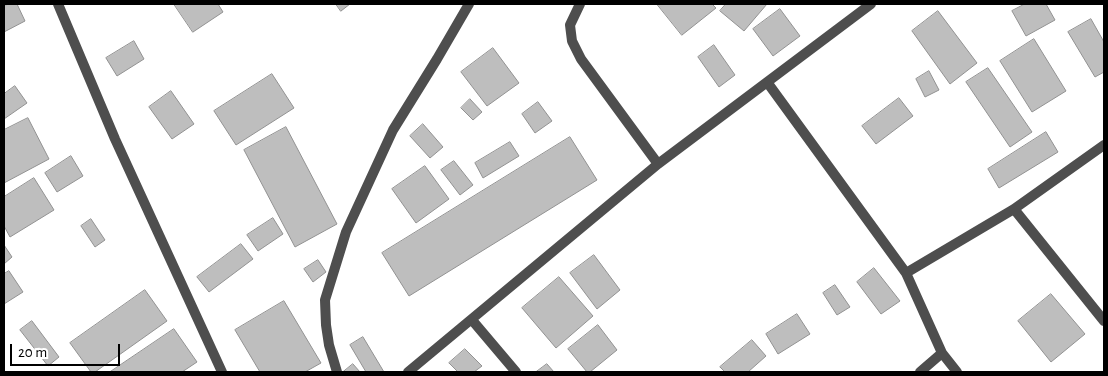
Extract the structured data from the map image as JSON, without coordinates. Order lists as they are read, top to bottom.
{
  "scale_bar": "20 m"
}
